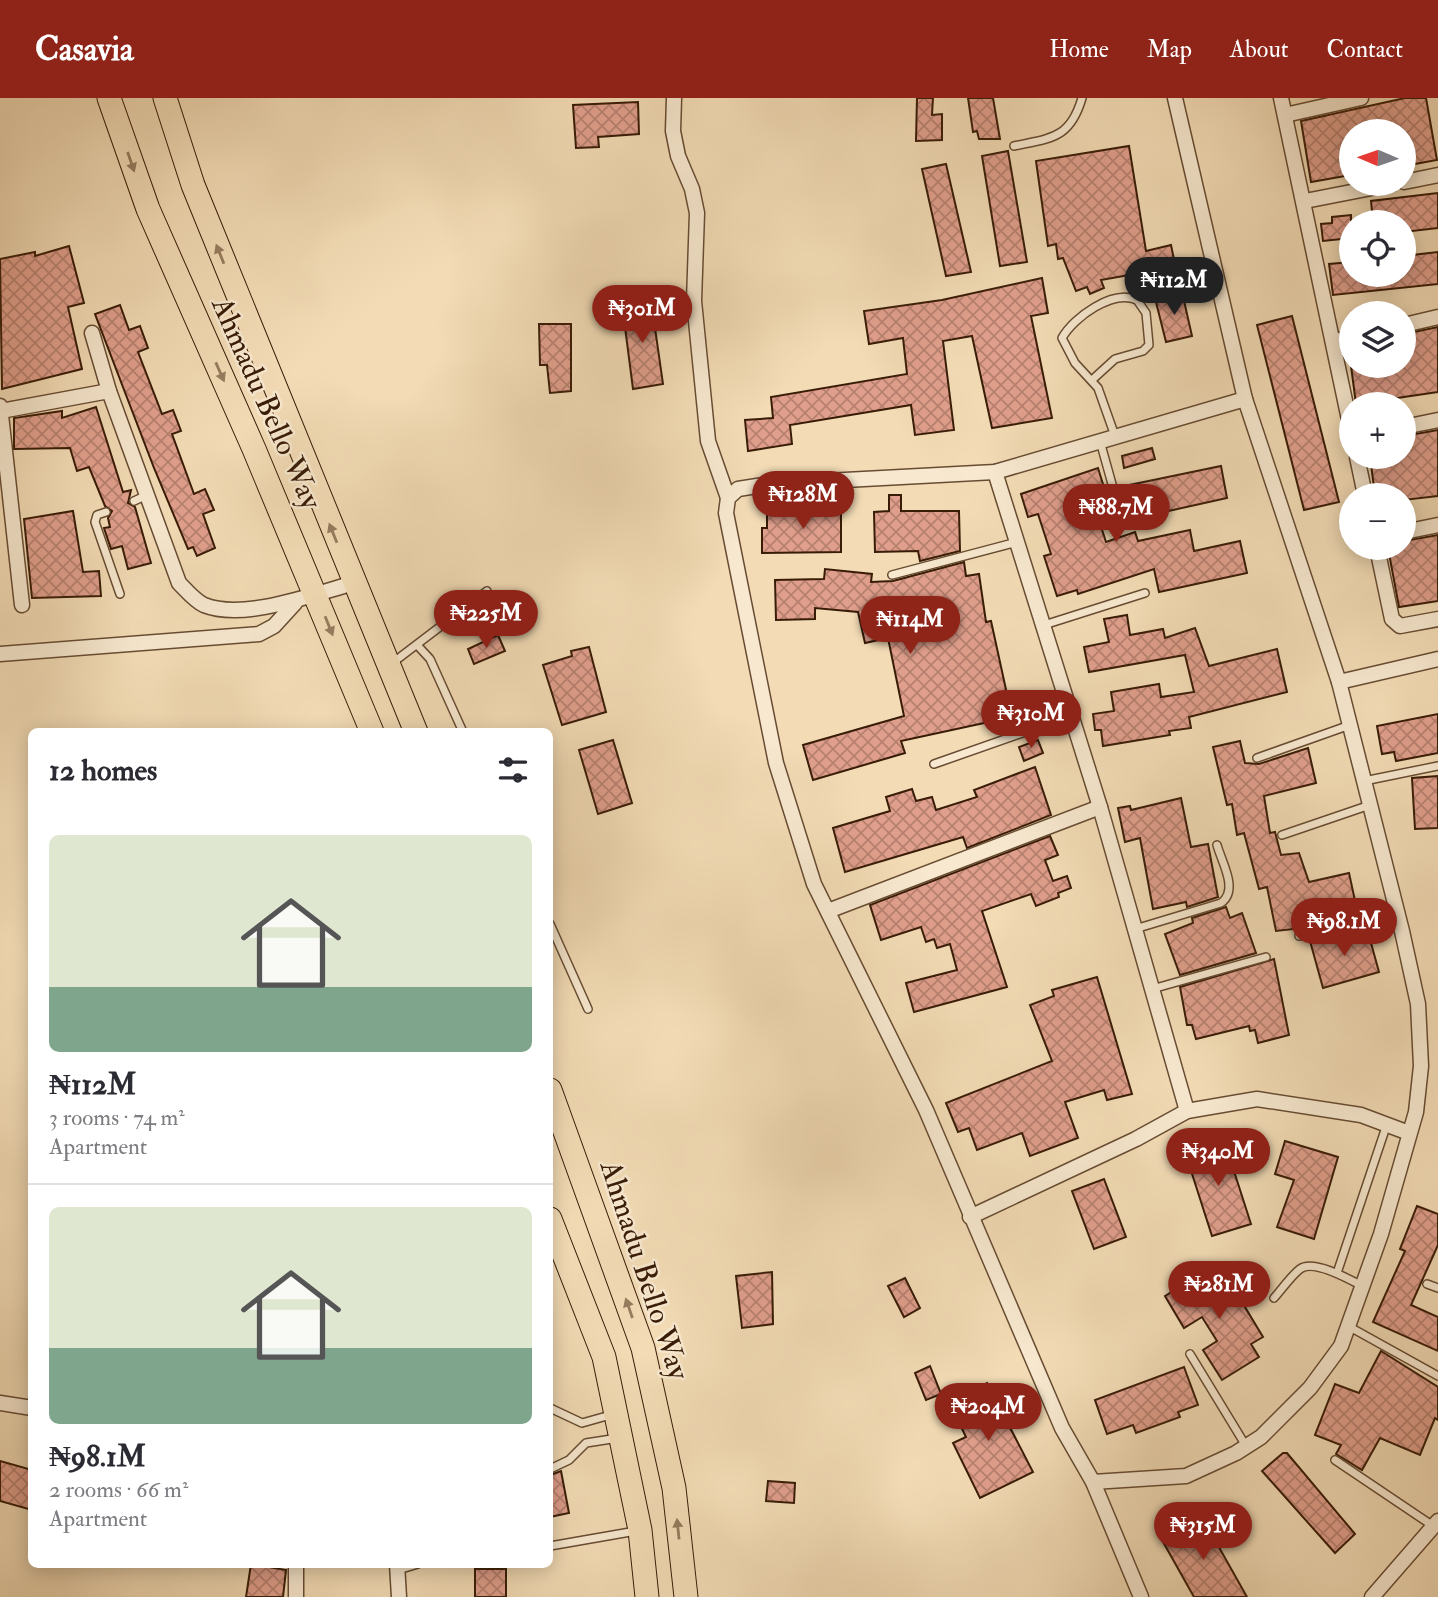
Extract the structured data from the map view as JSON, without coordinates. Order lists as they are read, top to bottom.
{
  "streets": {
    "main road": ["Ahmadu Bello Way"]
  },
  "north": "left",
  "page": {
    "header": "Casavia",
    "nav": [
      "Home",
      "Map",
      "About",
      "Contact"
    ],
    "map_buttons": ["+", "−"],
    "price": [
      "₦112M",
      "₦301M",
      "₦128M",
      "₦88.7M",
      "₦225M",
      "₦114M",
      "₦310M",
      "₦98.1M",
      "₦340M",
      "₦281M",
      "₦204M",
      "₦315M"
    ],
    "heading": "12 homes",
    "list": [
      {
        "name": "₦112M",
        "note": "3 rooms · 74 m² · Apartment"
      },
      {
        "name": "₦98.1M",
        "note": "2 rooms · 66 m² · Apartment"
      }
    ]
  }
}
